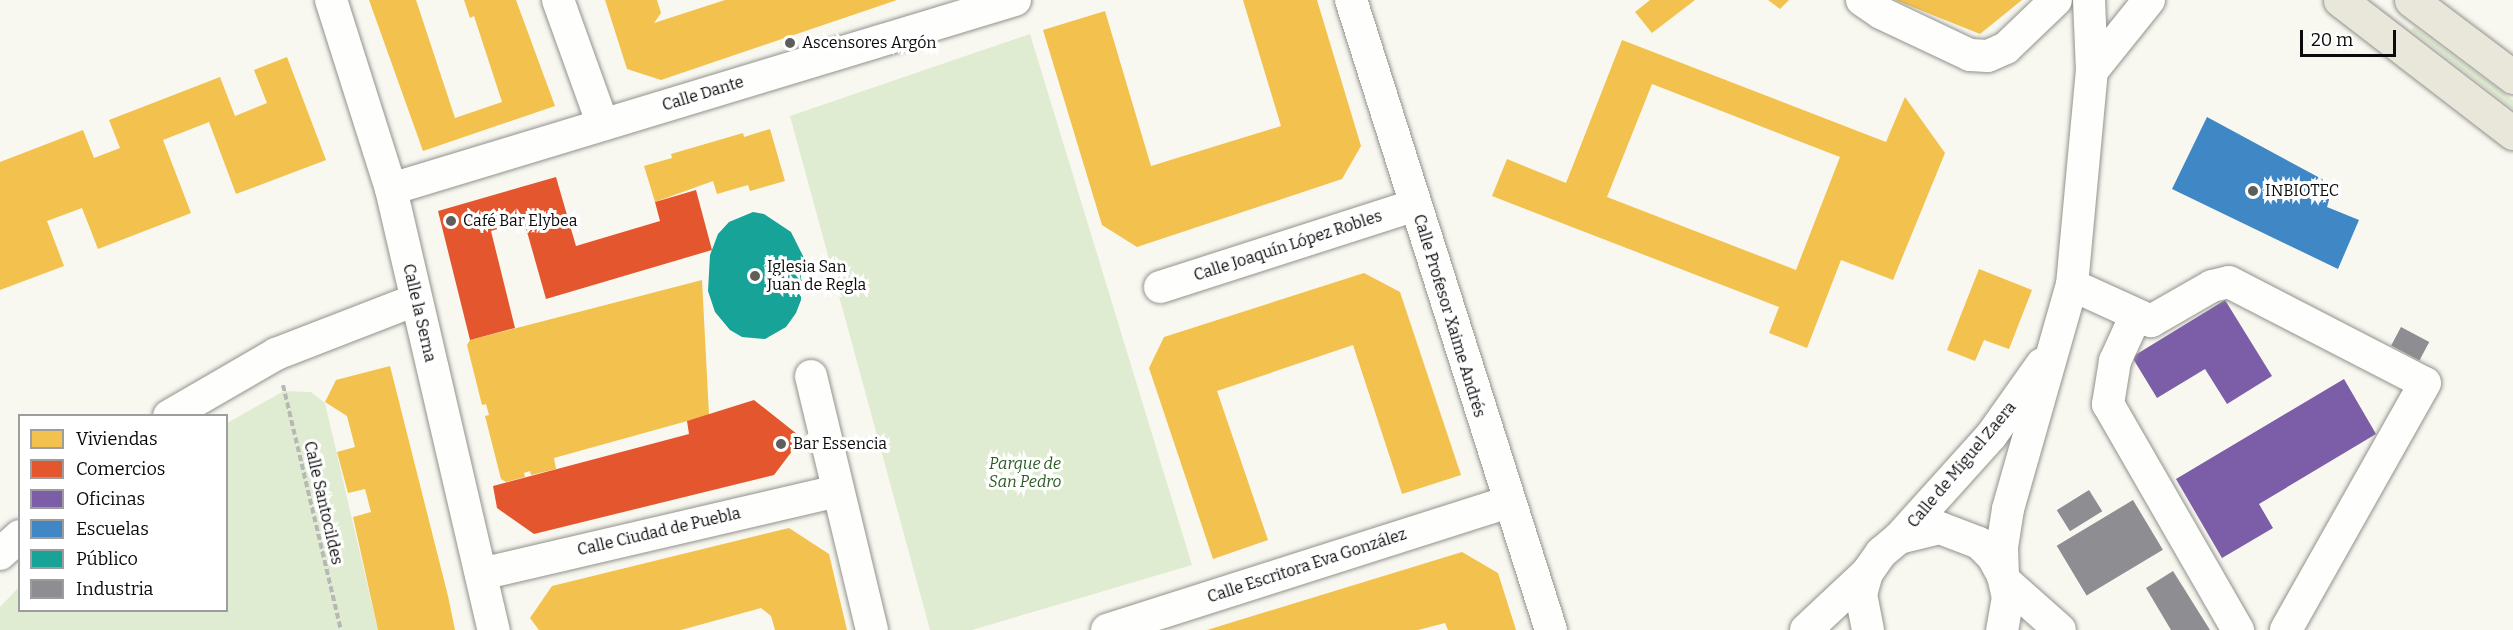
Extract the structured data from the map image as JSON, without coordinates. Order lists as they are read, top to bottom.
{
  "streets": {
    "street": [
      "Calle Dante",
      "Calle Joaquín López Robles",
      "Calle la Serna",
      "Calle Profesor Xaime Andrés",
      "Calle de Miguel Zaera",
      "Calle Ciudad de Puebla",
      "Calle Escritora Eva González"
    ],
    "path": ["Calle Santocildes"]
  },
  "crossings": [
    ["Calle Dante", "Calle la Serna"],
    ["Calle Joaquín López Robles", "Calle Profesor Xaime Andrés"],
    ["Calle la Serna", "Calle Ciudad de Puebla"],
    ["Calle Profesor Xaime Andrés", "Calle Escritora Eva González"]
  ],
  "parks": ["Parque de San Pedro"],
  "places": [
    "Ascensores Argón",
    "INBIOTEC",
    "Café Bar Elybea",
    "Iglesia San Juan de Regla",
    "Bar Essencia"
  ],
  "legend": [
    "Viviendas",
    "Comercios",
    "Oficinas",
    "Escuelas",
    "Público",
    "Industria"
  ],
  "scale_bar": "20 m"
}
